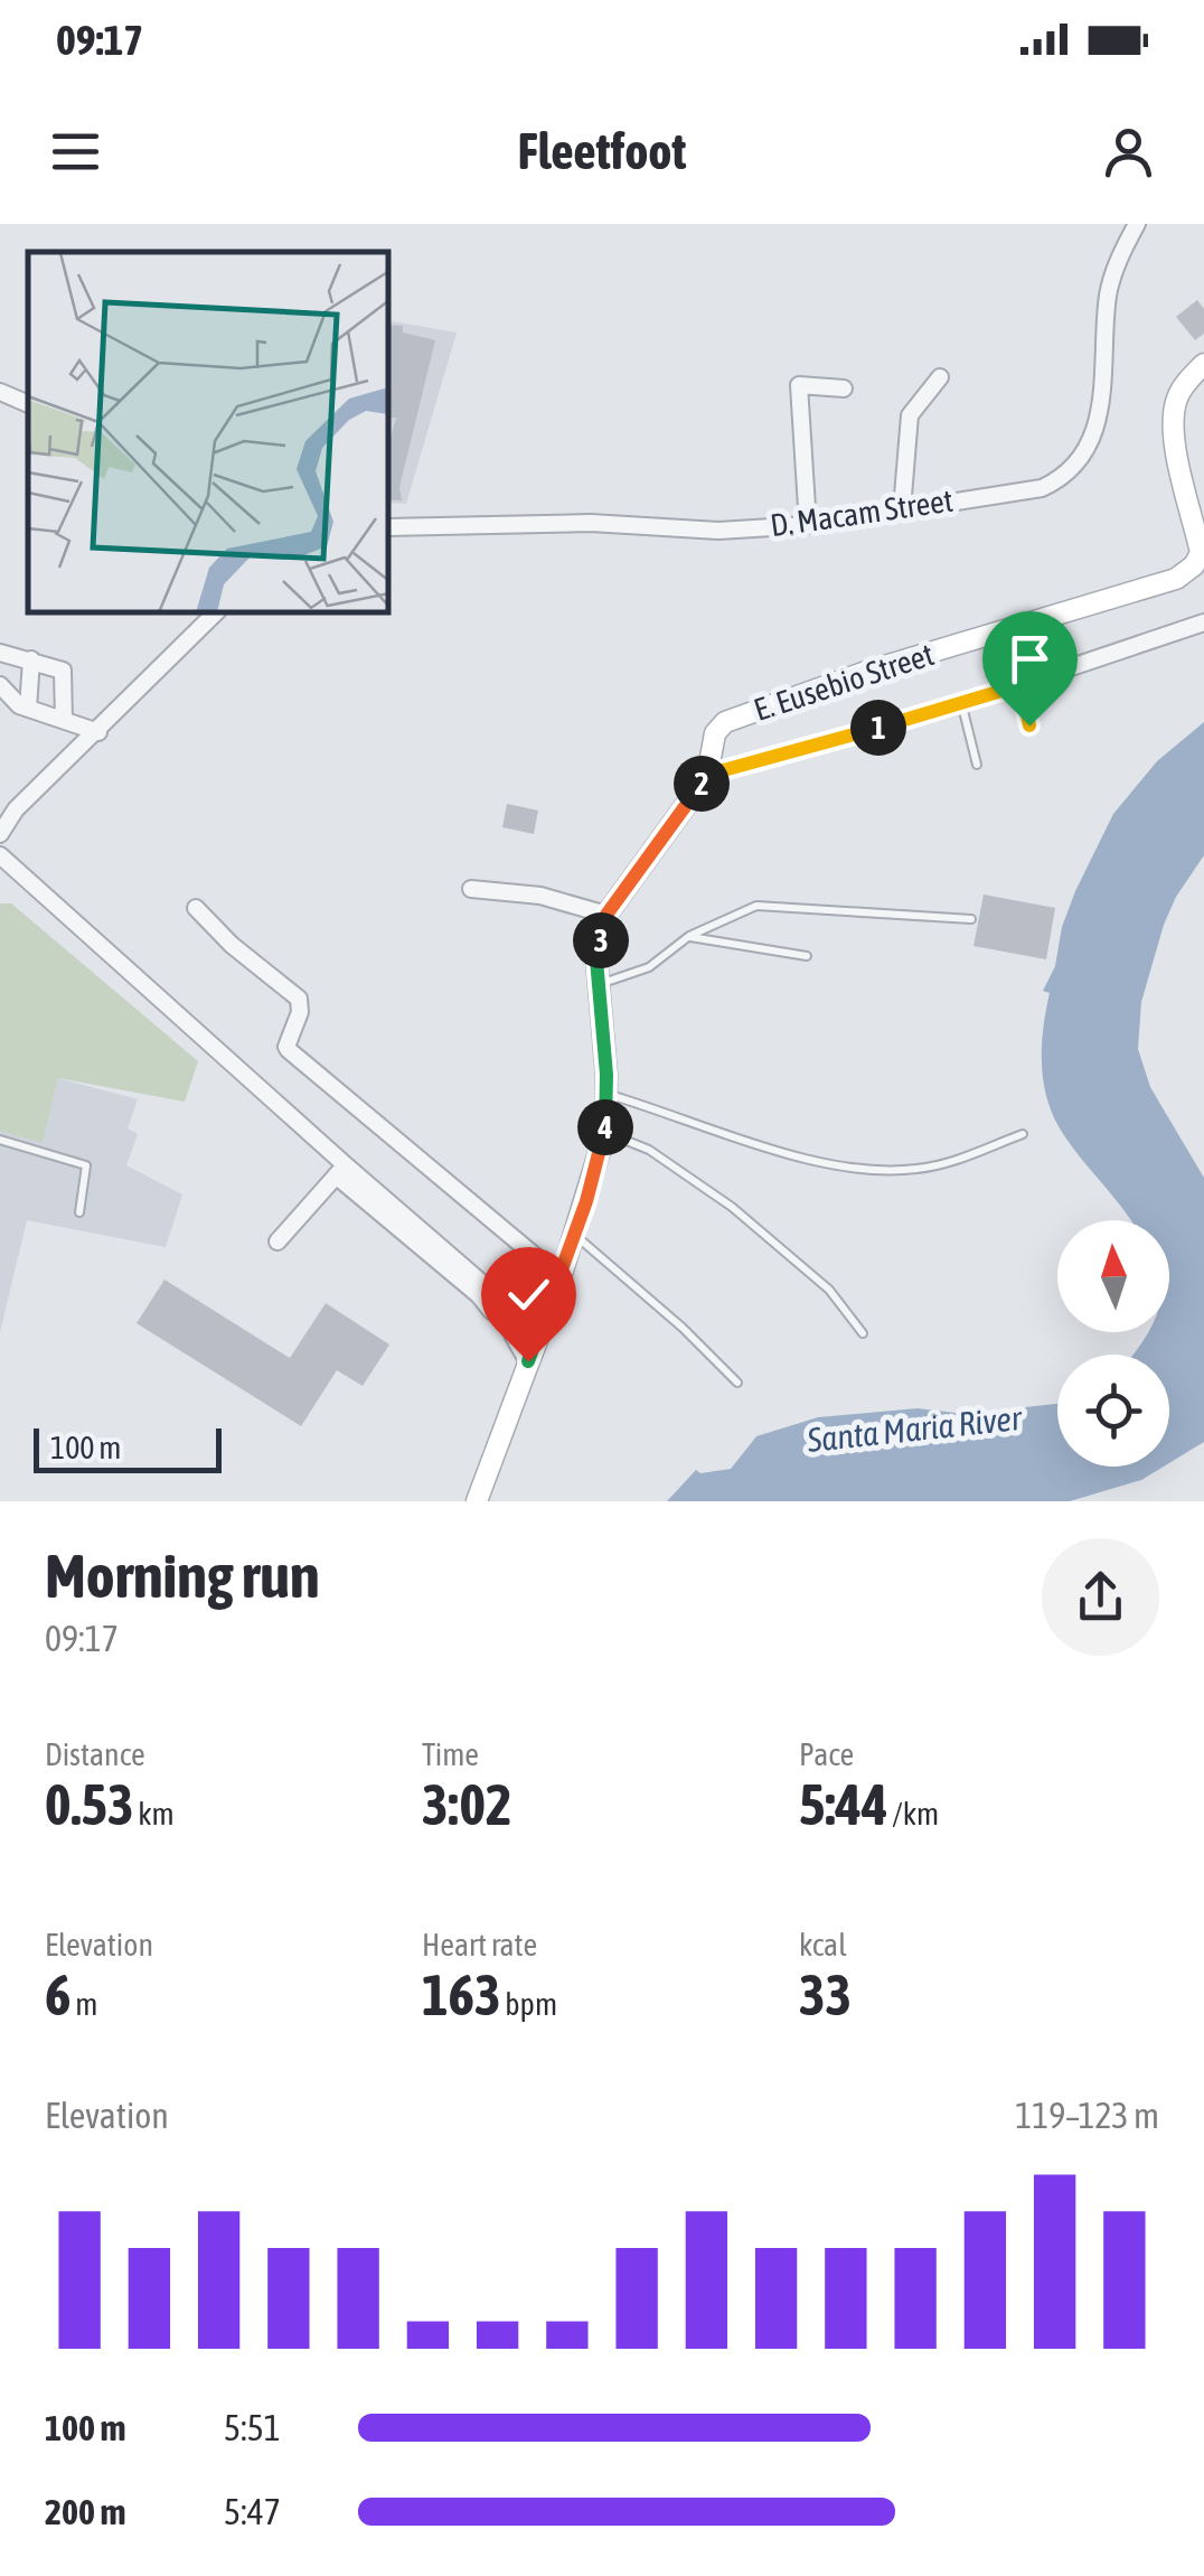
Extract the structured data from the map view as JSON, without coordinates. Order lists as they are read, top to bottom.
{
  "streets": {
    "main road": ["E. Eusebio Street"],
    "street": ["D. Macam Street"]
  },
  "water": ["Santa Maria River"],
  "scale_bar": "100 m",
  "north": "top",
  "page": {
    "status": "09:17",
    "header": "Fleetfoot",
    "pins": [
      "1",
      "2",
      "3",
      "4"
    ],
    "scale": "100 m",
    "heading": ["Morning run", "09:17"],
    "stats": [
      ["Distance", "0.53 km"],
      ["Time", "3:02"],
      ["Pace", "5:44 /km"],
      ["Elevation", "6 m"],
      ["Heart rate", "163 bpm"],
      ["kcal", "33"]
    ],
    "chart": ["Elevation", "119–123 m"],
    "list": [
      {
        "name": "100 m",
        "note": "5:51"
      },
      {
        "name": "200 m",
        "note": "5:47"
      }
    ]
  }
}
